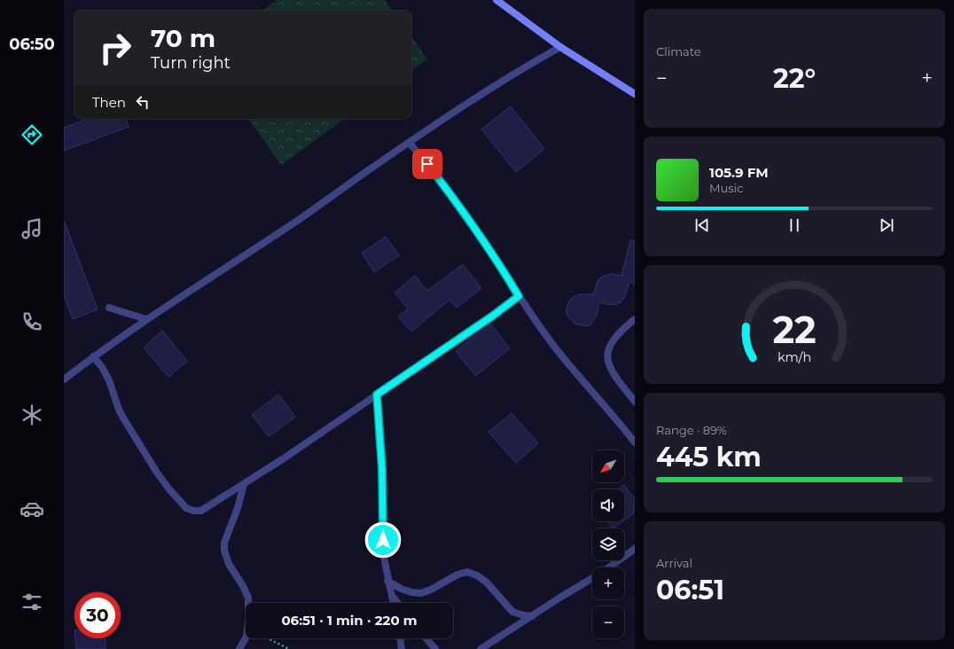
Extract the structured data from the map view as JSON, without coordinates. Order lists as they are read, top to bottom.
{
  "north": "bottom left",
  "page": {
    "tabs": "06:50",
    "tile": [
      "Climate",
      ["Range · 89%", "445 km"],
      ["Arrival", "06:51"]
    ],
    "turn": ["70 m", "Turn right"],
    "heat": ["−", "22°", "+"],
    "then": "Then",
    "song": ["105.9 FM", "Music"],
    "map_buttons": ["+", "−"],
    "limit": "30",
    "trip": "06:51 · 1 min · 220 m",
    "gauge": ["22", "km/h"]
  }
}
